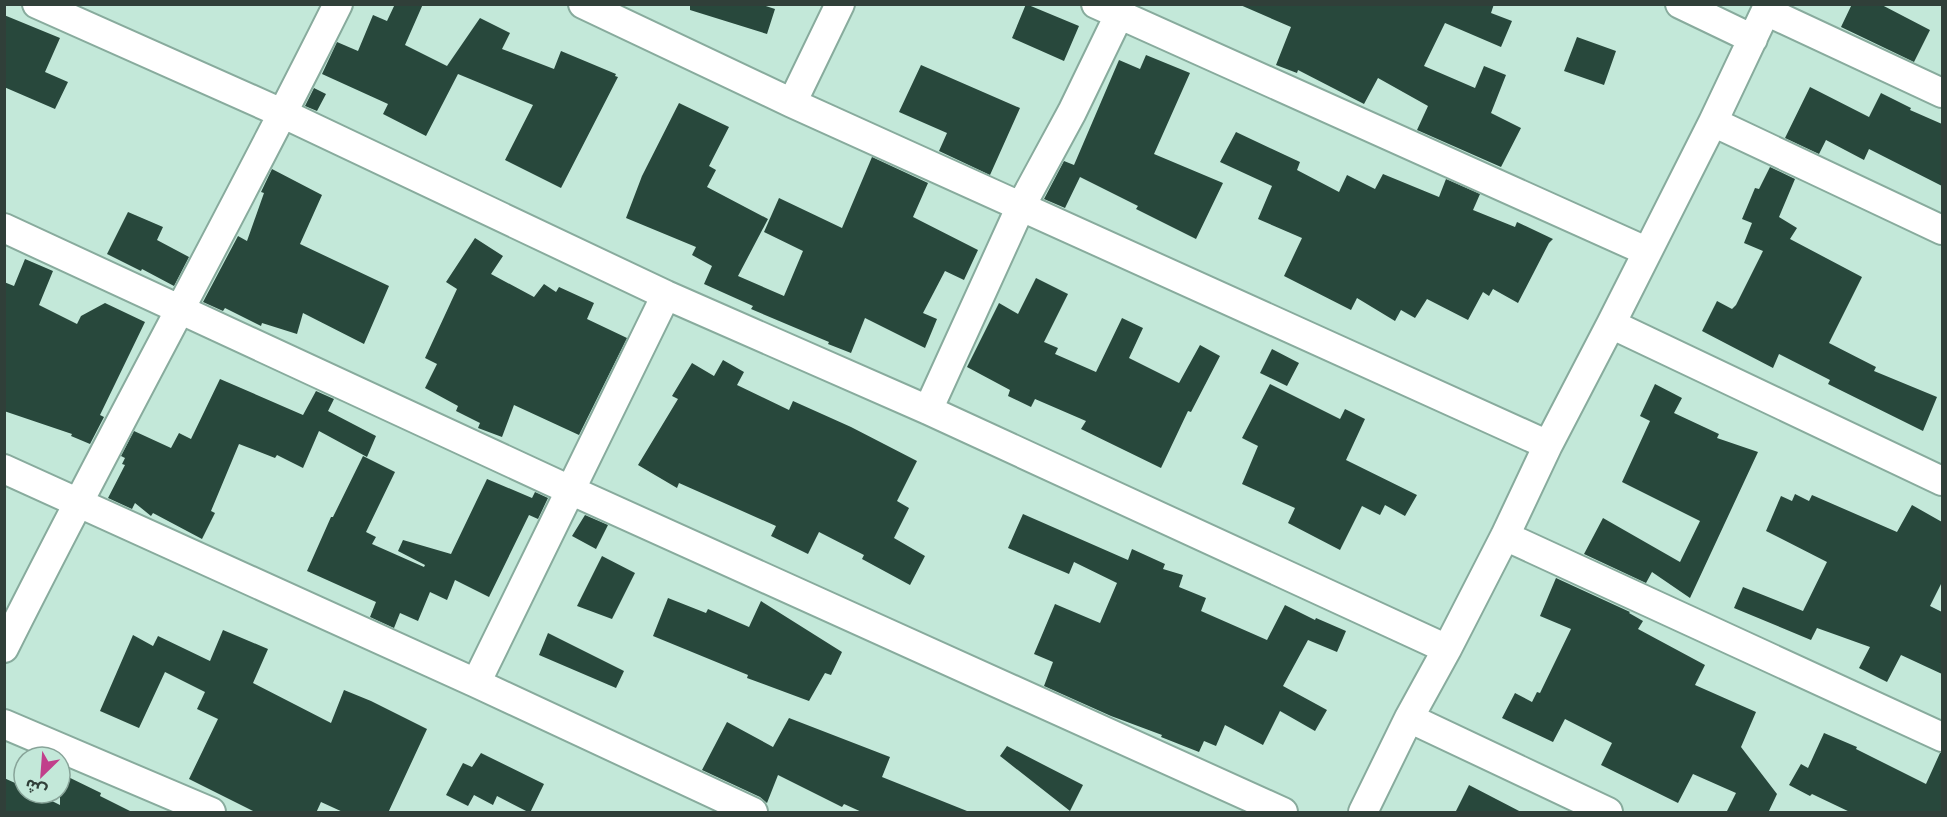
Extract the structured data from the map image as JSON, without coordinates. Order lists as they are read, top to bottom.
{
  "north": "bottom left"
}
